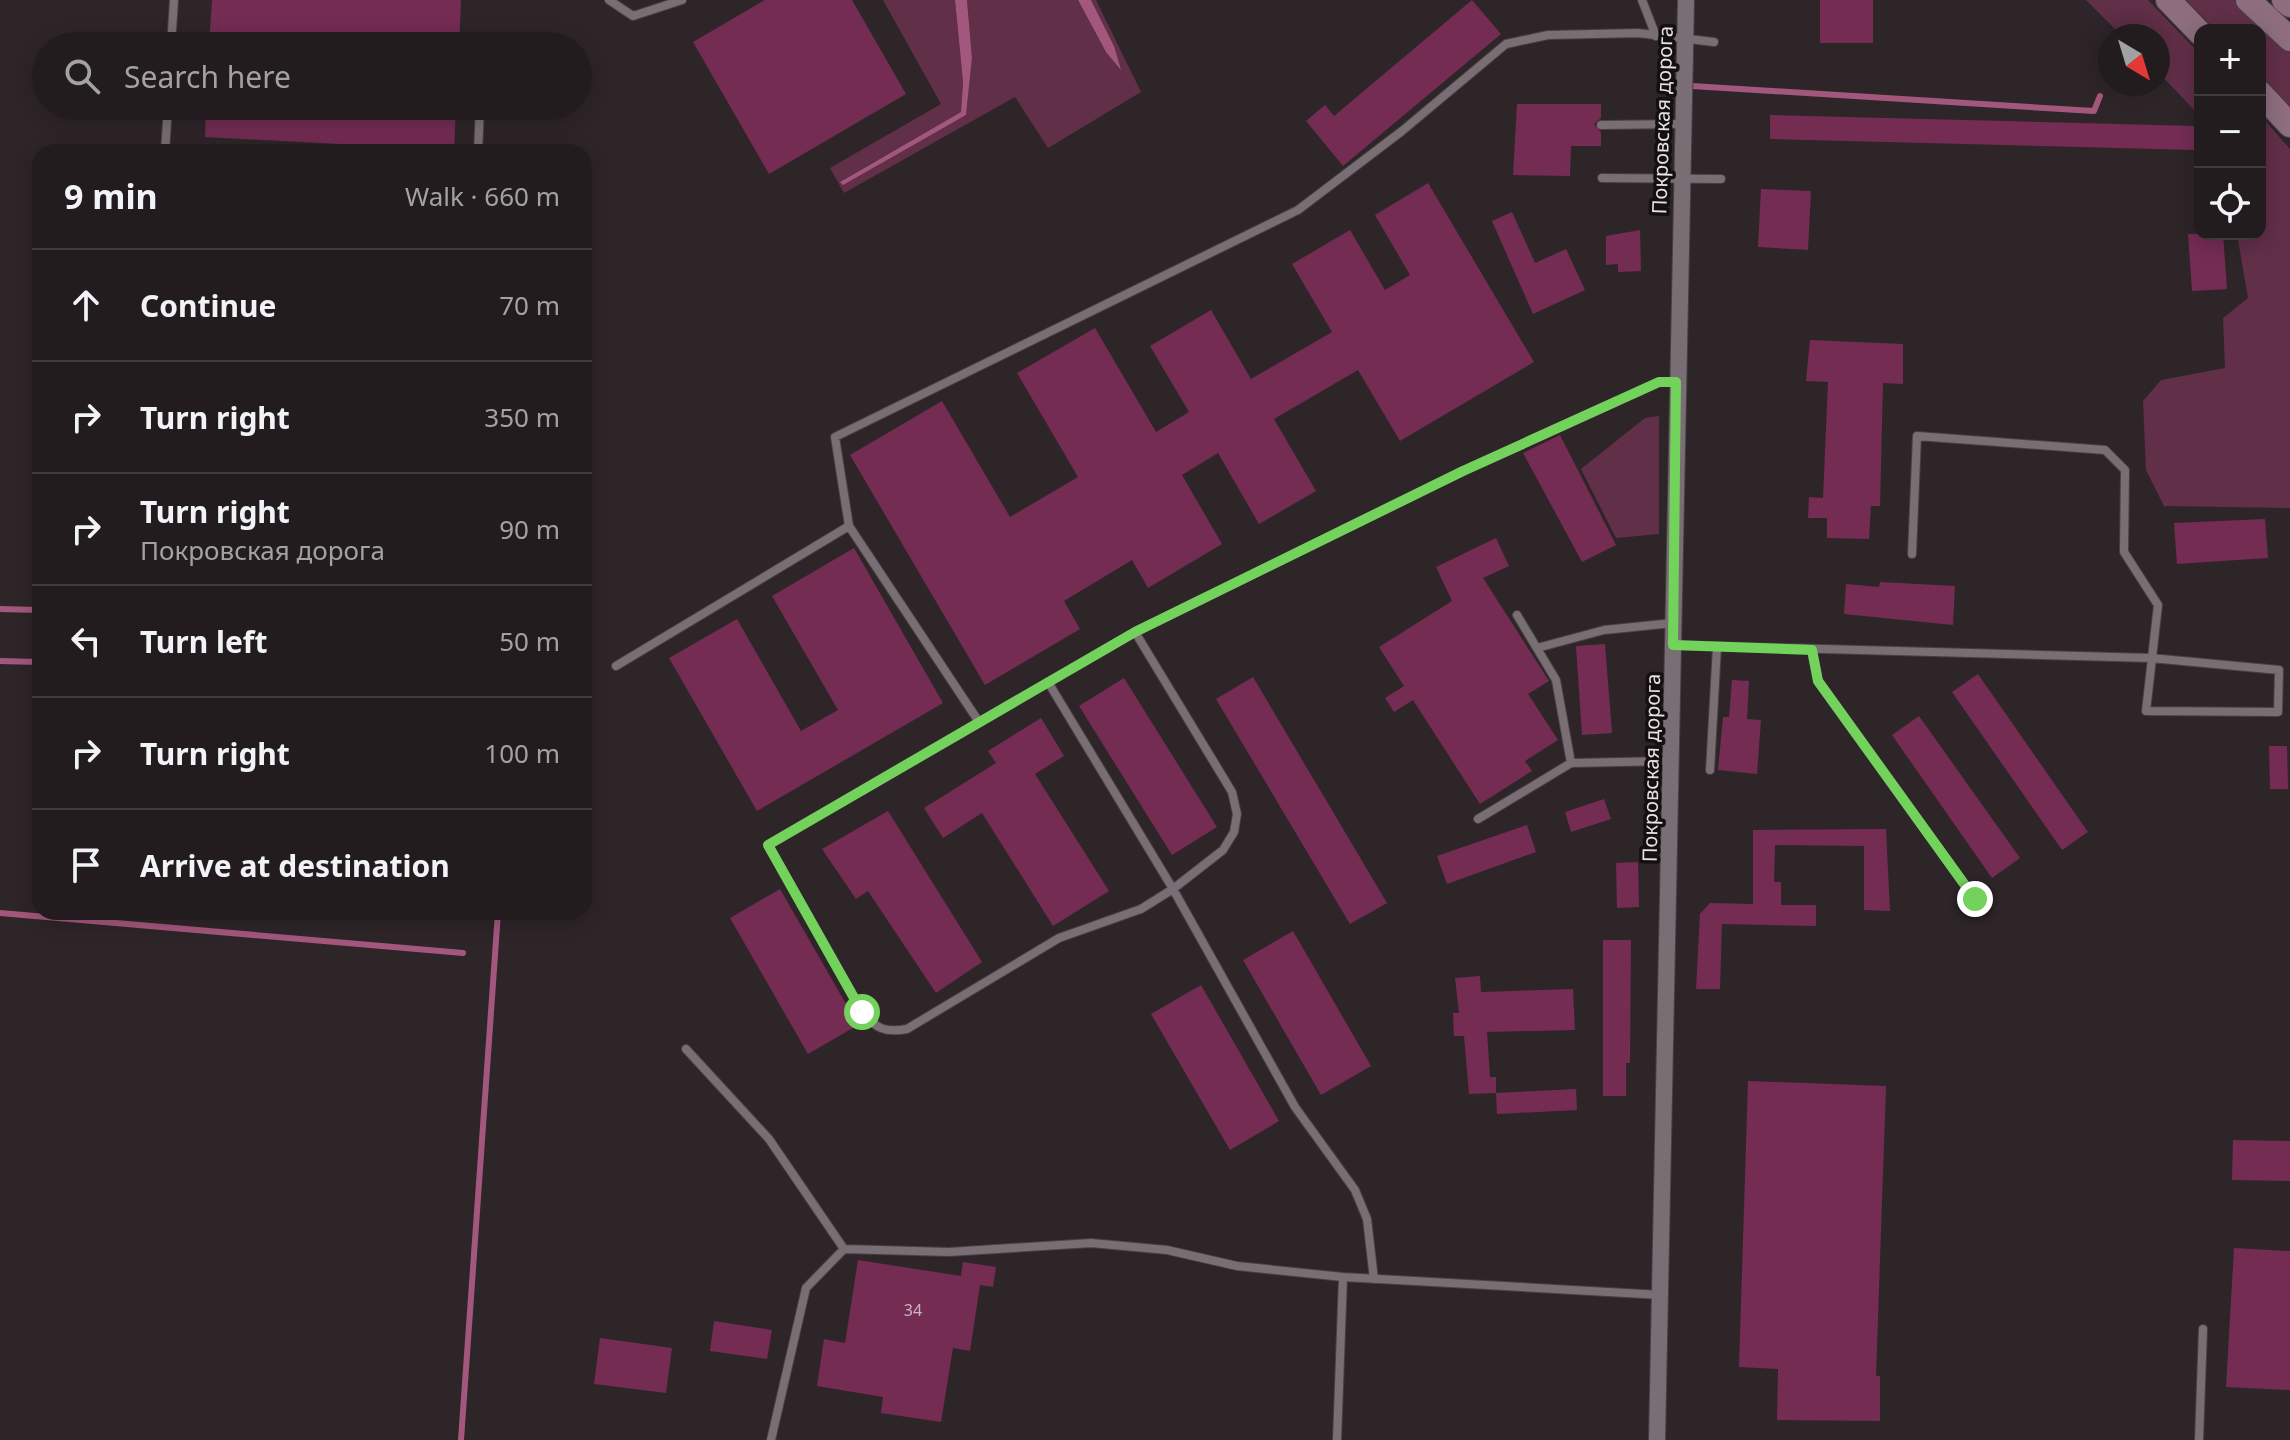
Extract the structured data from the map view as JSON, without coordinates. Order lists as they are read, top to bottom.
{
  "streets": {
    "street": ["Покровская дорога"]
  },
  "house_numbers": ["34"],
  "north": "bottom right",
  "page": {
    "map_buttons": ["+", "−"],
    "search": "Search here",
    "heading": ["9 min", "Walk · 660 m"],
    "list": [
      ["Continue", "70 m"],
      ["Turn right", "350 m"],
      ["Turn right", "Покровская дорога", "90 m"],
      ["Turn left", "50 m"],
      ["Turn right", "100 m"],
      "Arrive at destination"
    ]
  }
}
